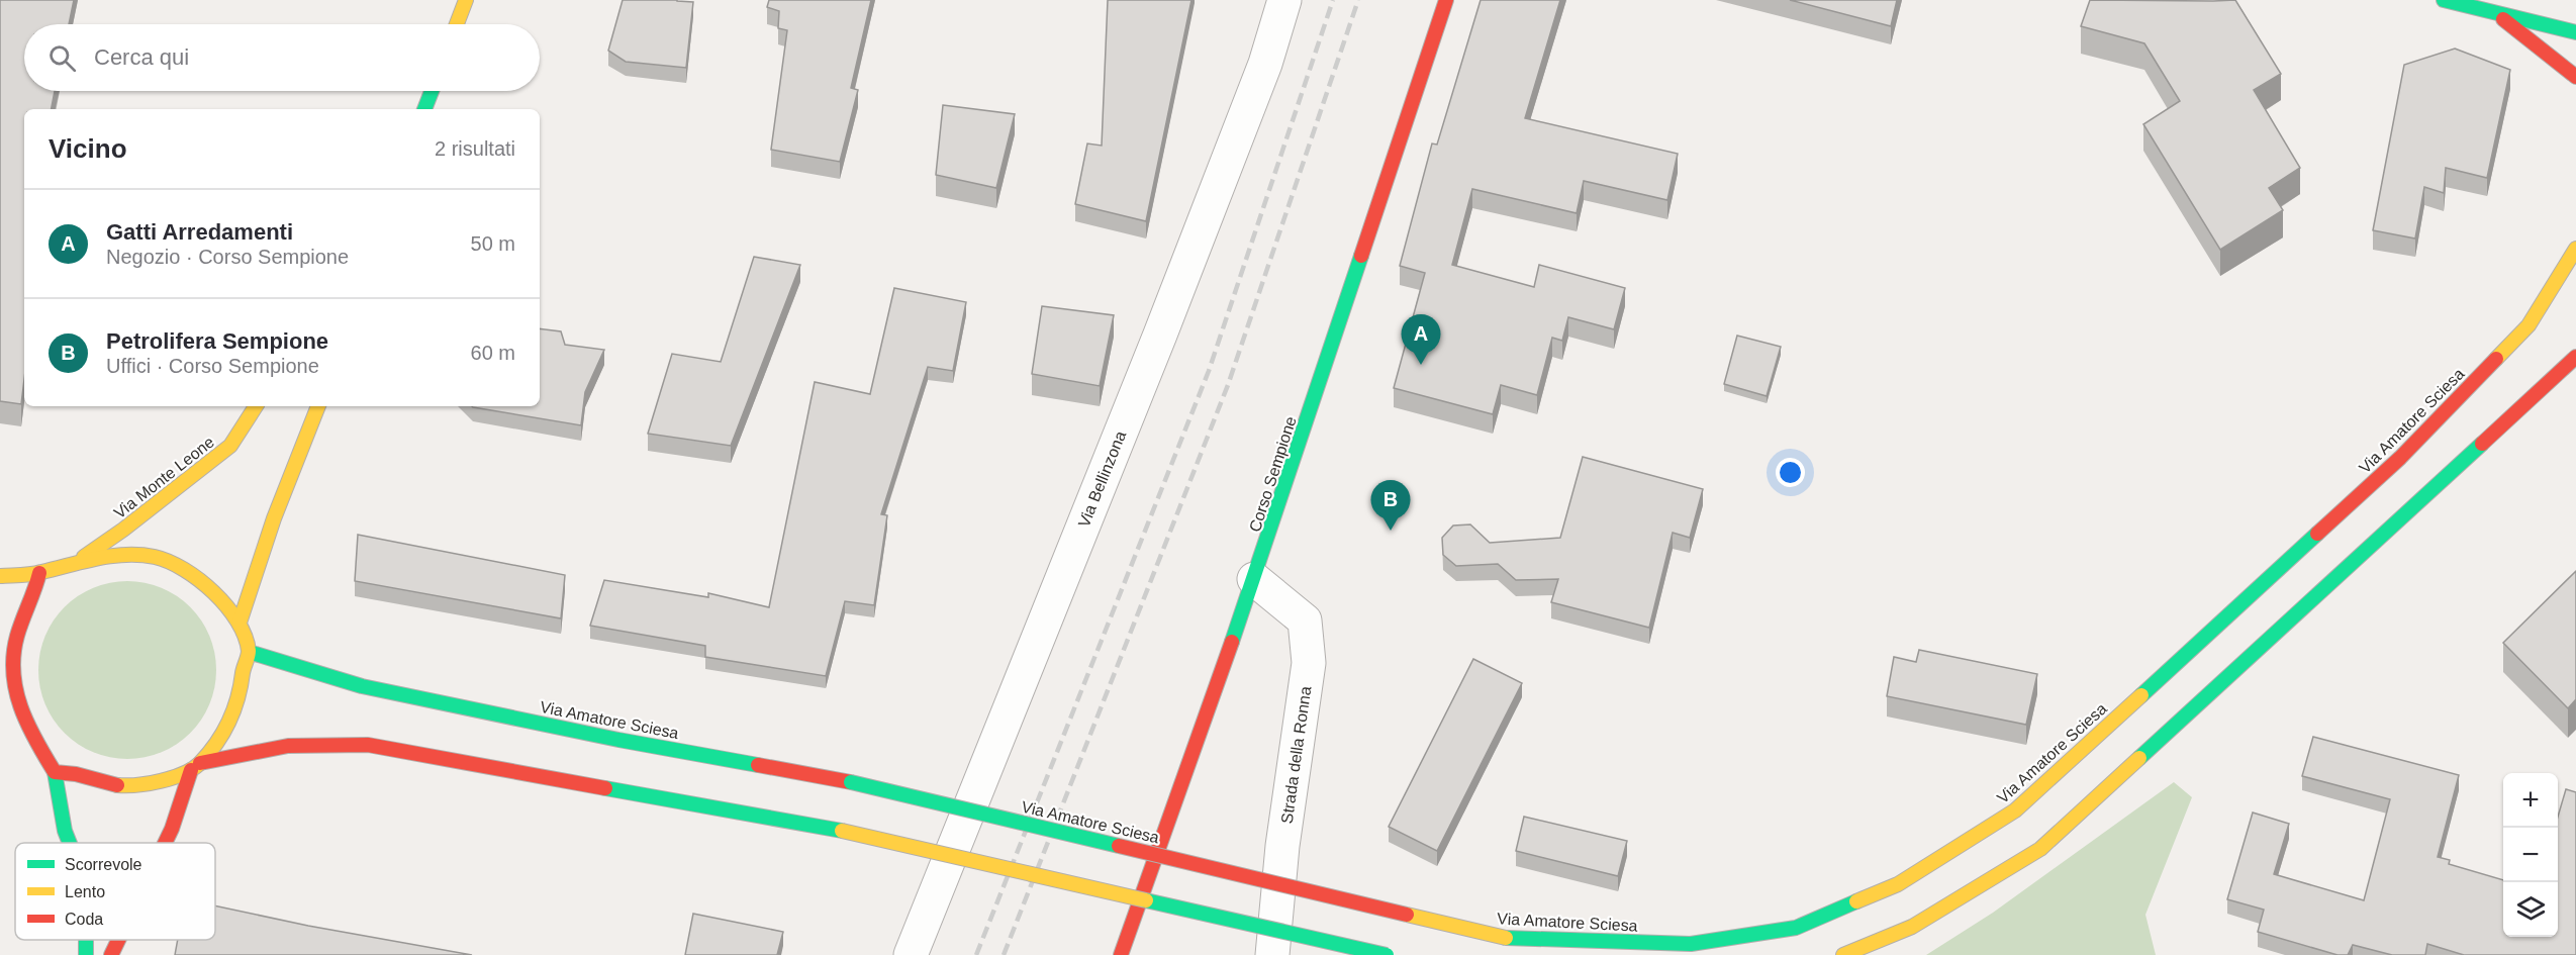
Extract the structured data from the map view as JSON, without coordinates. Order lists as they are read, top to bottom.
{
  "streets": {
    "street": [
      "Via Amatore Sciesa",
      "Corso Sempione",
      "Via Monte Leone",
      "Via Bellinzona",
      "Strada della Ronna"
    ]
  },
  "crossings": [
    ["Corso Sempione", "Strada della Ronna"]
  ],
  "legend": ["Scorrevole", "Lento", "Coda"],
  "page": {
    "search": "Cerca qui",
    "heading": ["Vicino", "2 risultati"],
    "list": [
      {
        "mark": "A",
        "name": "Gatti Arredamenti",
        "note": "Negozio · Corso Sempione",
        "value": "50 m"
      },
      {
        "mark": "B",
        "name": "Petrolifera Sempione",
        "note": "Uffici · Corso Sempione",
        "value": "60 m"
      }
    ],
    "pins": ["A", "B"],
    "map_buttons": ["+", "−"]
  }
}
